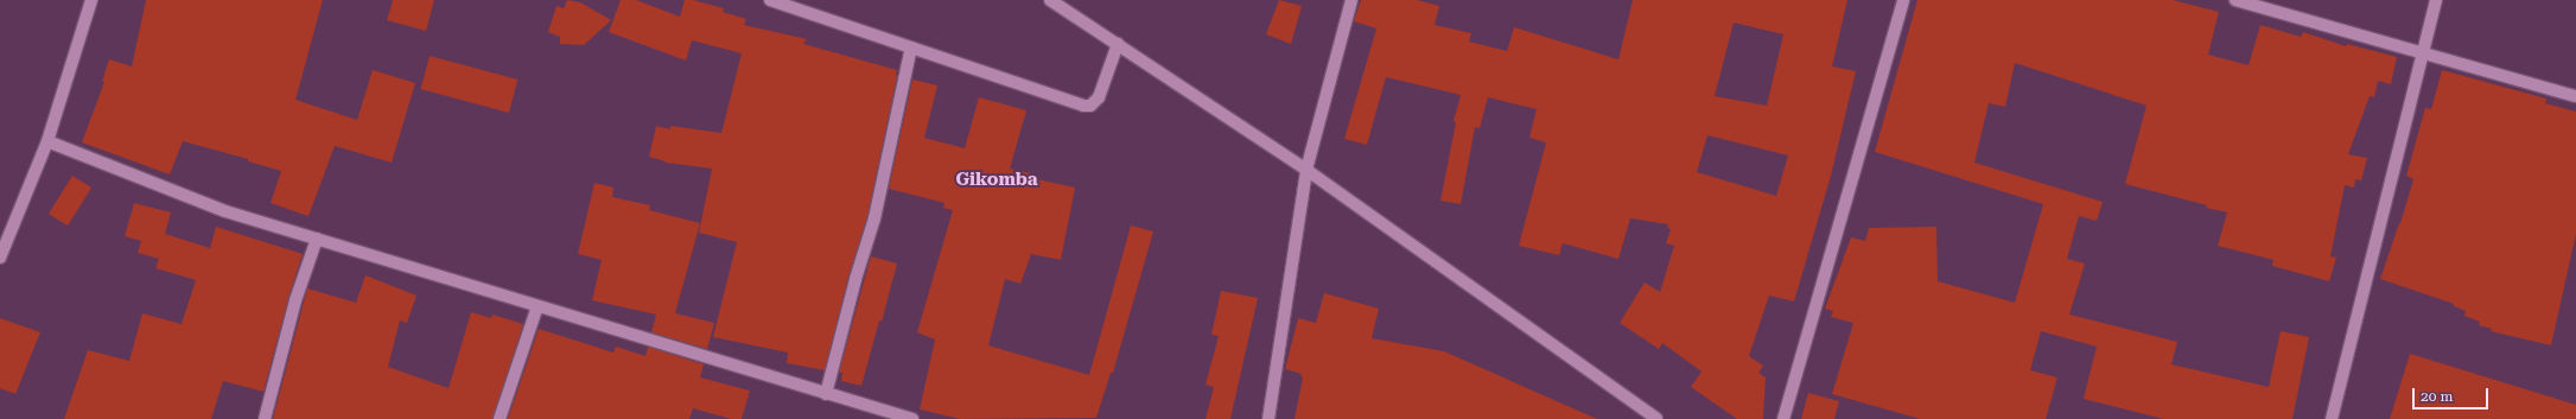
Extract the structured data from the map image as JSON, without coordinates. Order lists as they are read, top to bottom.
{
  "districts": ["Gikomba"],
  "scale_bar": "20 m"
}
